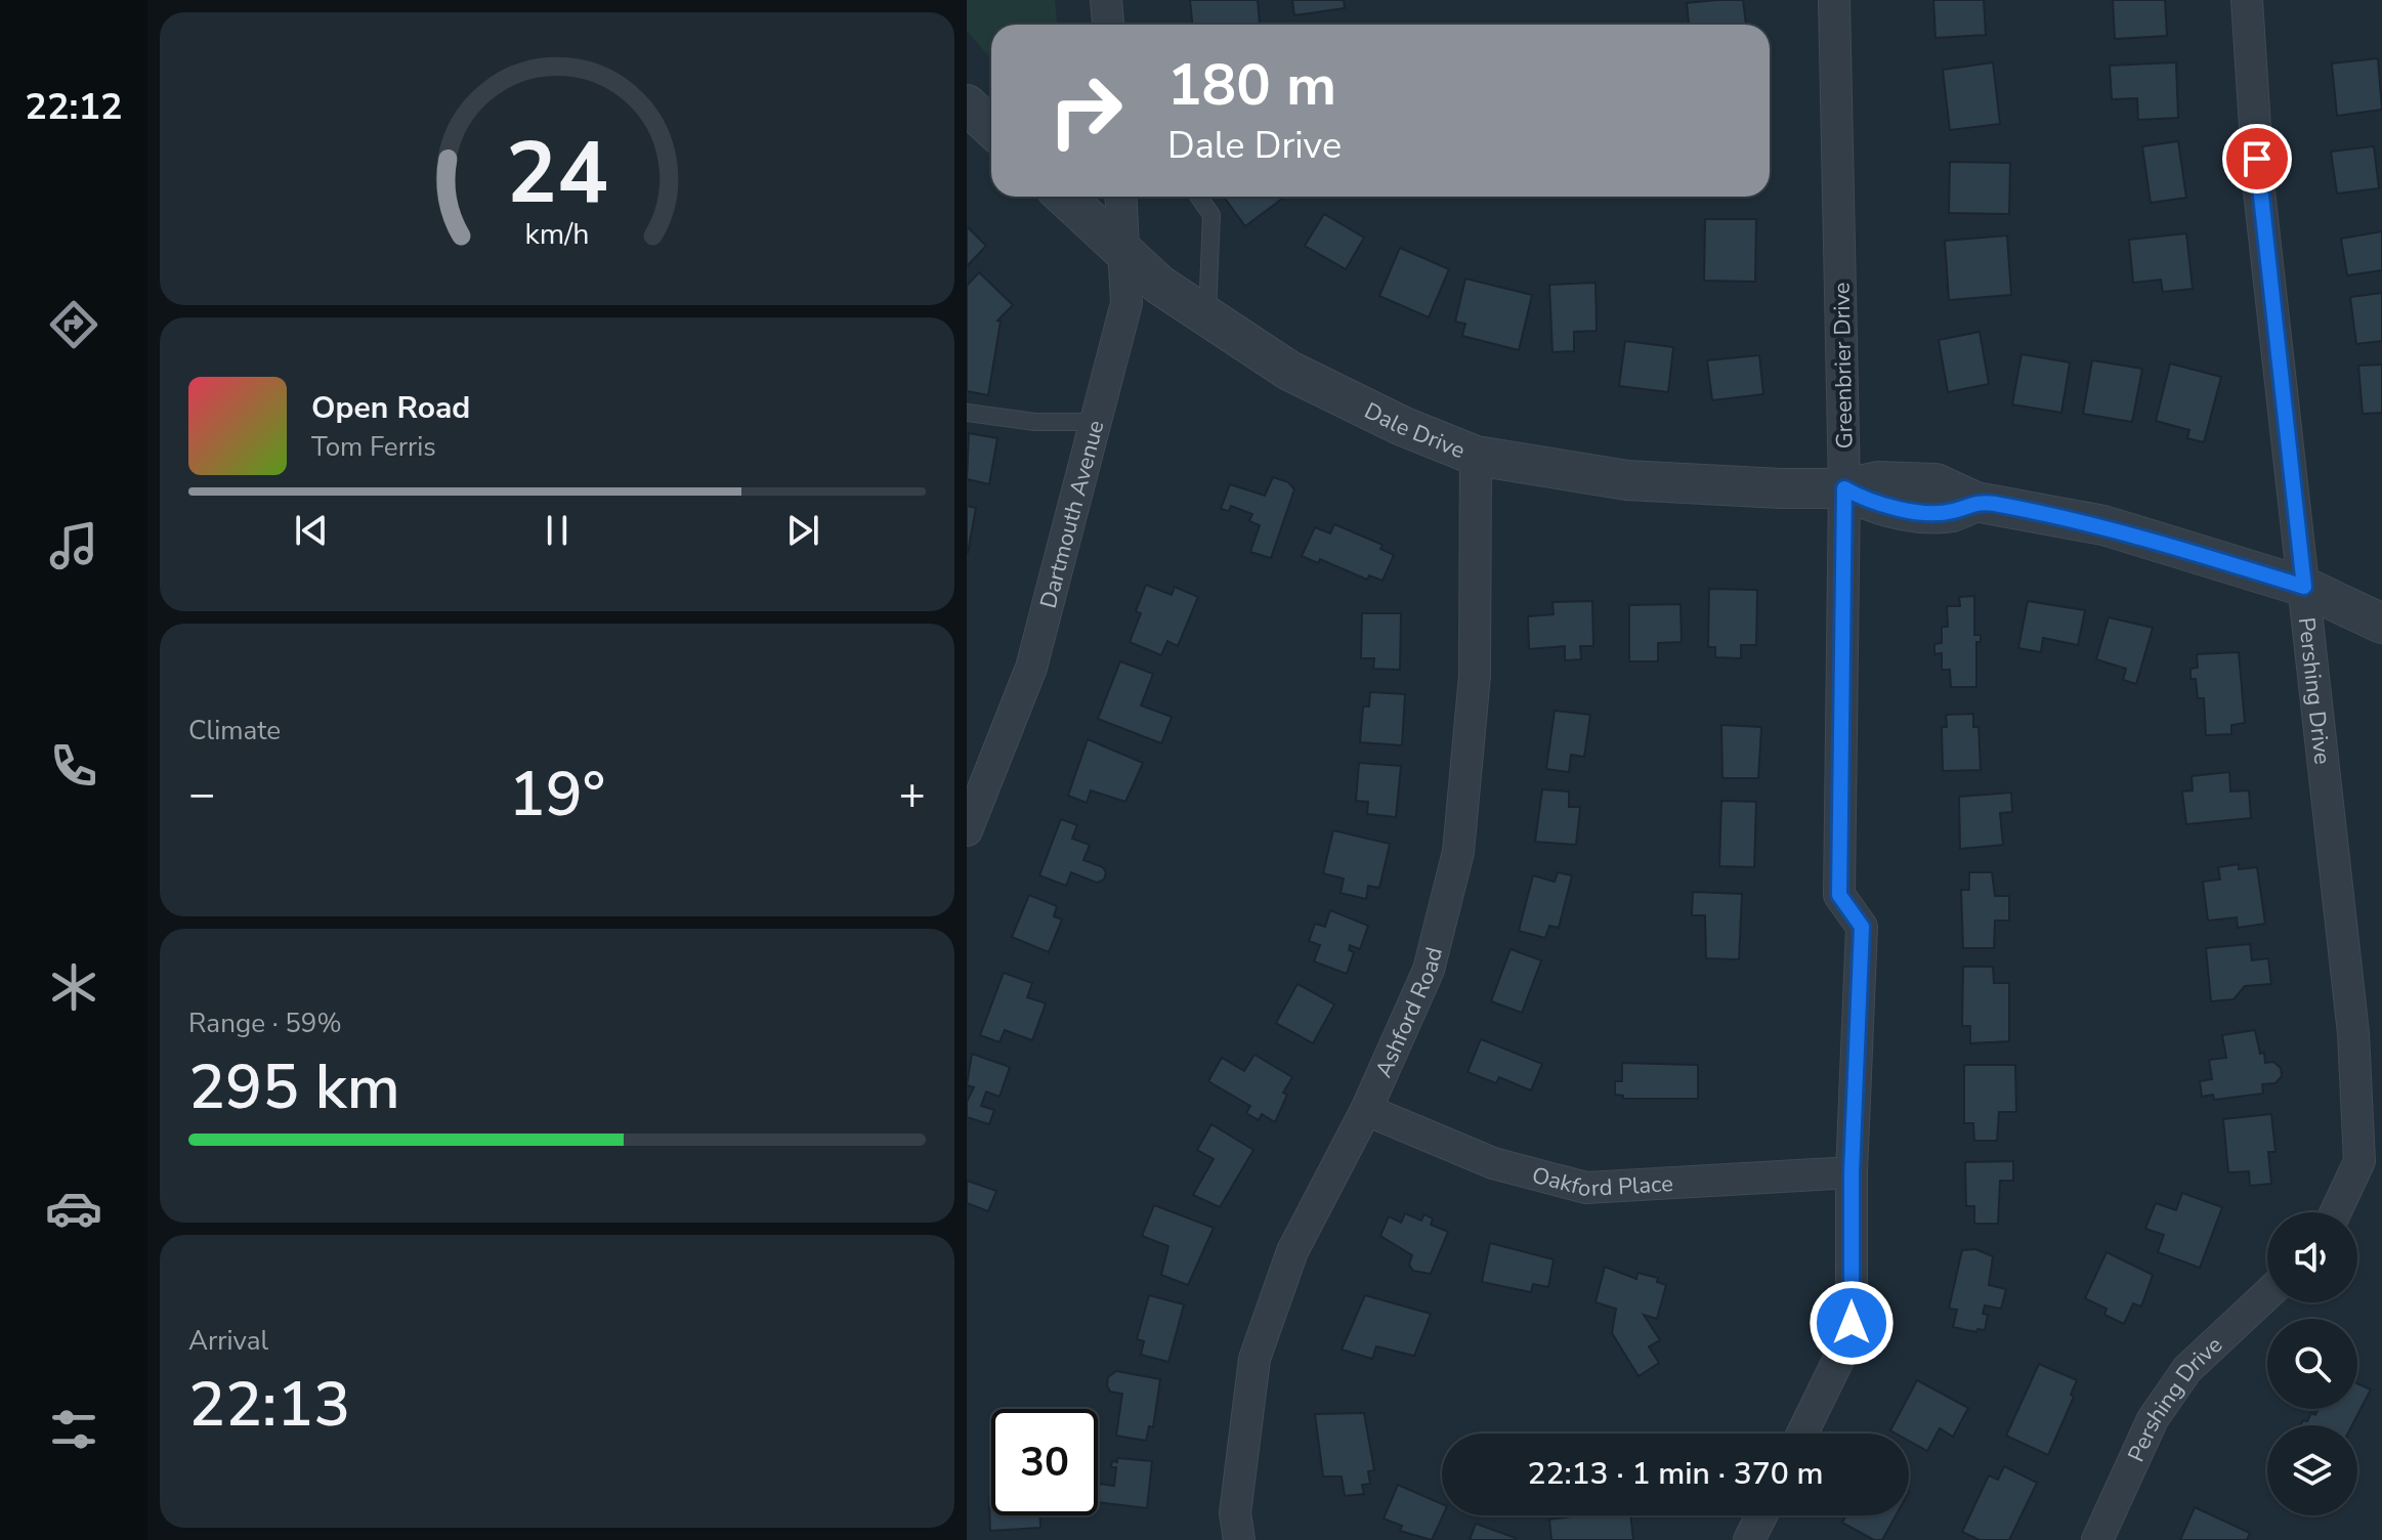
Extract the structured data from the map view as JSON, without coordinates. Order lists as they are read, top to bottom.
{
  "streets": {
    "street": [
      "Greenbrier Drive",
      "Dale Drive",
      "Dartmouth Avenue",
      "Pershing Drive",
      "Ashford Road",
      "Oakford Place"
    ]
  },
  "crossings": [
    ["Greenbrier Drive", "Dale Drive"],
    ["Greenbrier Drive", "Oakford Place"],
    ["Dale Drive", "Dartmouth Avenue"],
    ["Dale Drive", "Pershing Drive"],
    ["Dale Drive", "Ashford Road"],
    ["Ashford Road", "Oakford Place"]
  ],
  "page": {
    "tabs": "22:12",
    "turn": ["180 m", "Dale Drive"],
    "song": ["Open Road", "Tom Ferris"],
    "tile": [
      "Climate",
      ["Range · 59%", "295 km"],
      ["Arrival", "22:13"]
    ],
    "heat": ["−", "19°", "+"],
    "limit": "30",
    "trip": "22:13 · 1 min · 370 m",
    "gauge": ["24", "km/h"]
  }
}
